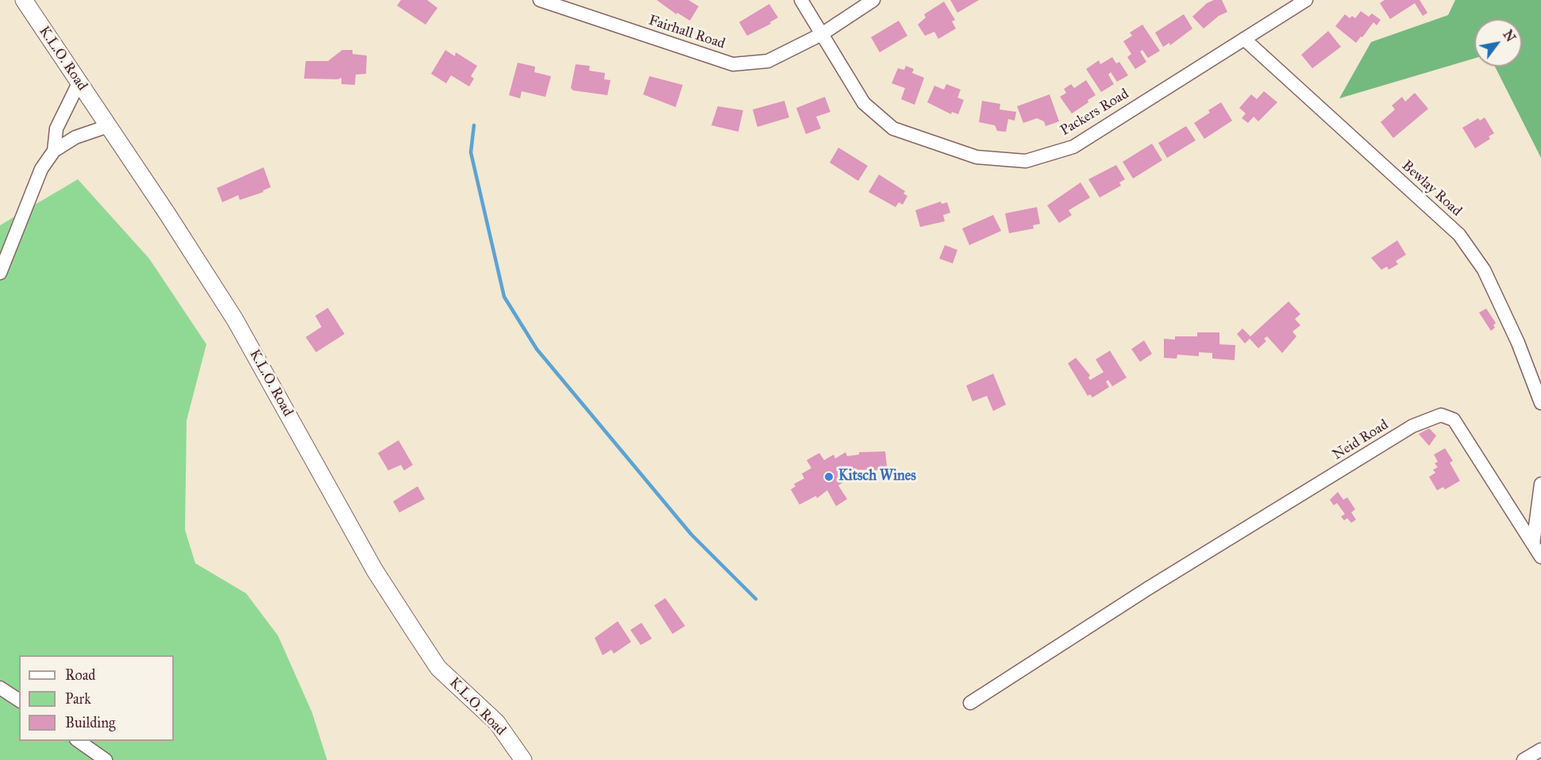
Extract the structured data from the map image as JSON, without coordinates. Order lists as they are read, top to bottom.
{
  "streets": {
    "main road": ["K.L.O. Road"],
    "street": [
      "Fairhall Road",
      "Packers Road",
      "Bewlay Road",
      "Neid Road"
    ]
  },
  "crossings": [
    ["Fairhall Road", "Packers Road"],
    ["Packers Road", "Bewlay Road"]
  ],
  "places": ["Kitsch Wines"],
  "legend": ["Road", "Park", "Building"],
  "north": "top right"
}
